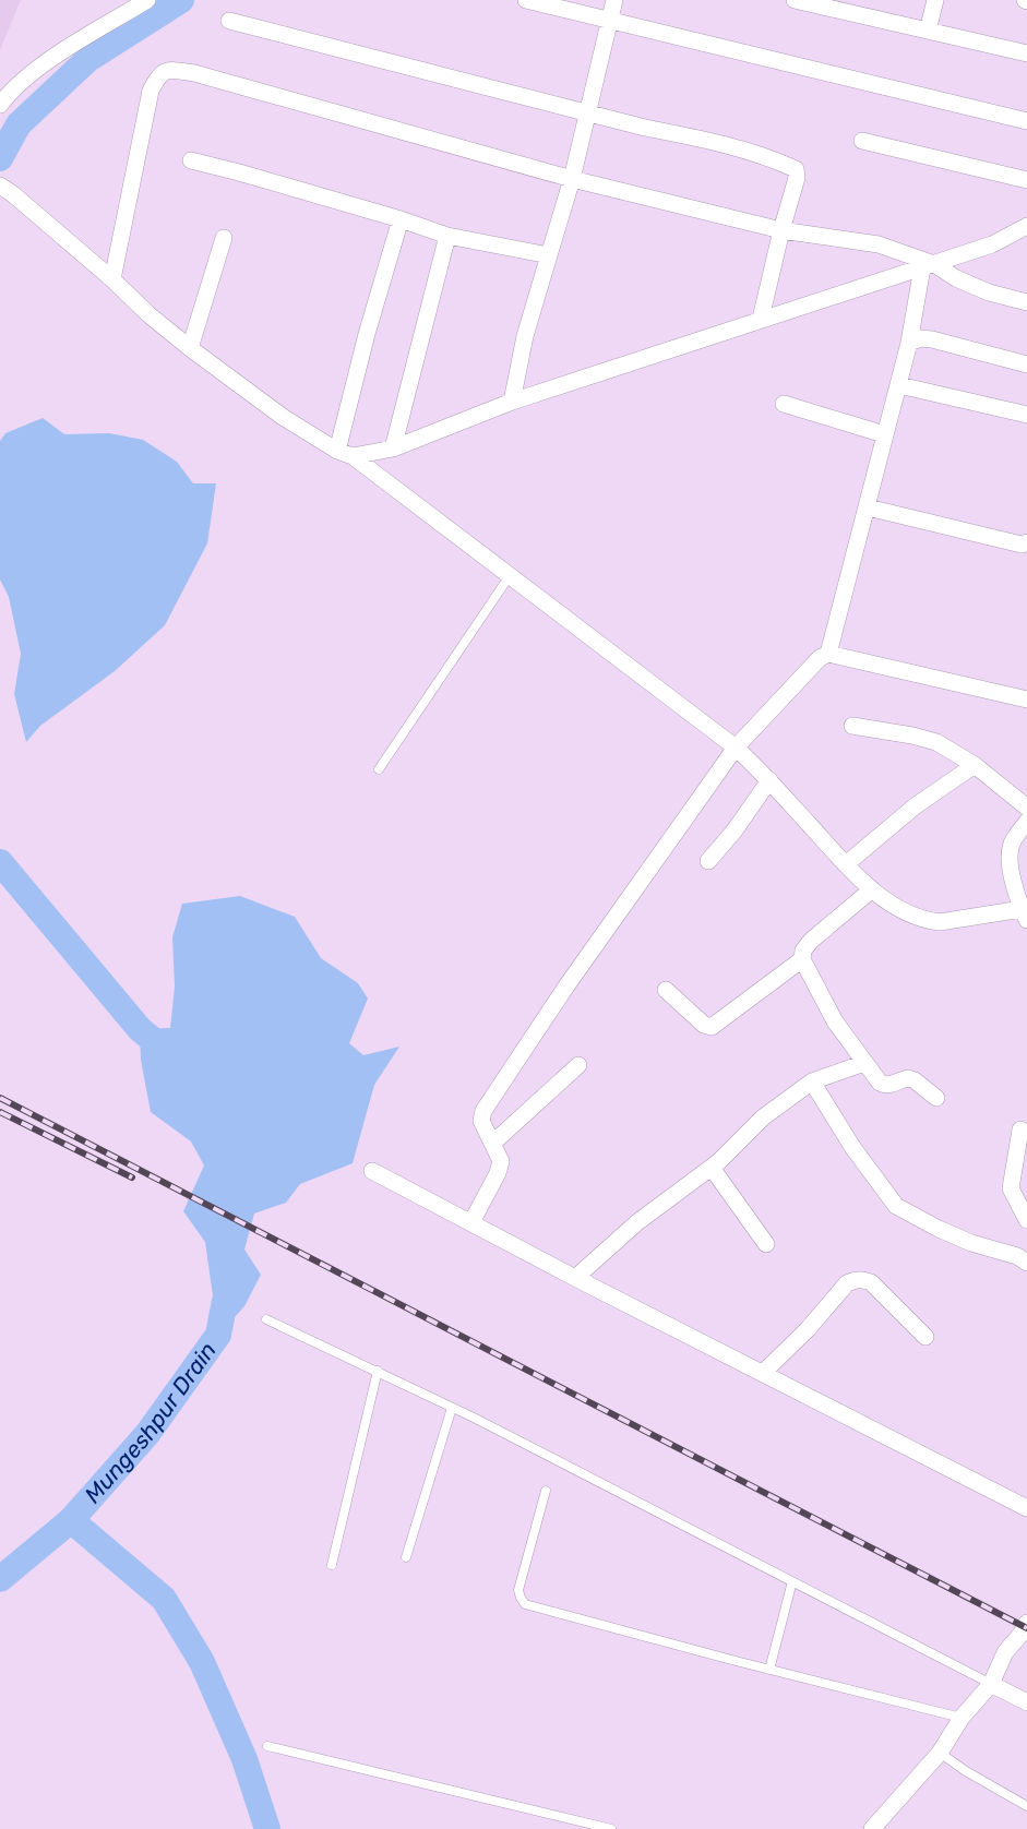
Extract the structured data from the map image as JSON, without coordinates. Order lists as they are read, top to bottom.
{
  "water": ["Mungeshpur Drain"]
}
